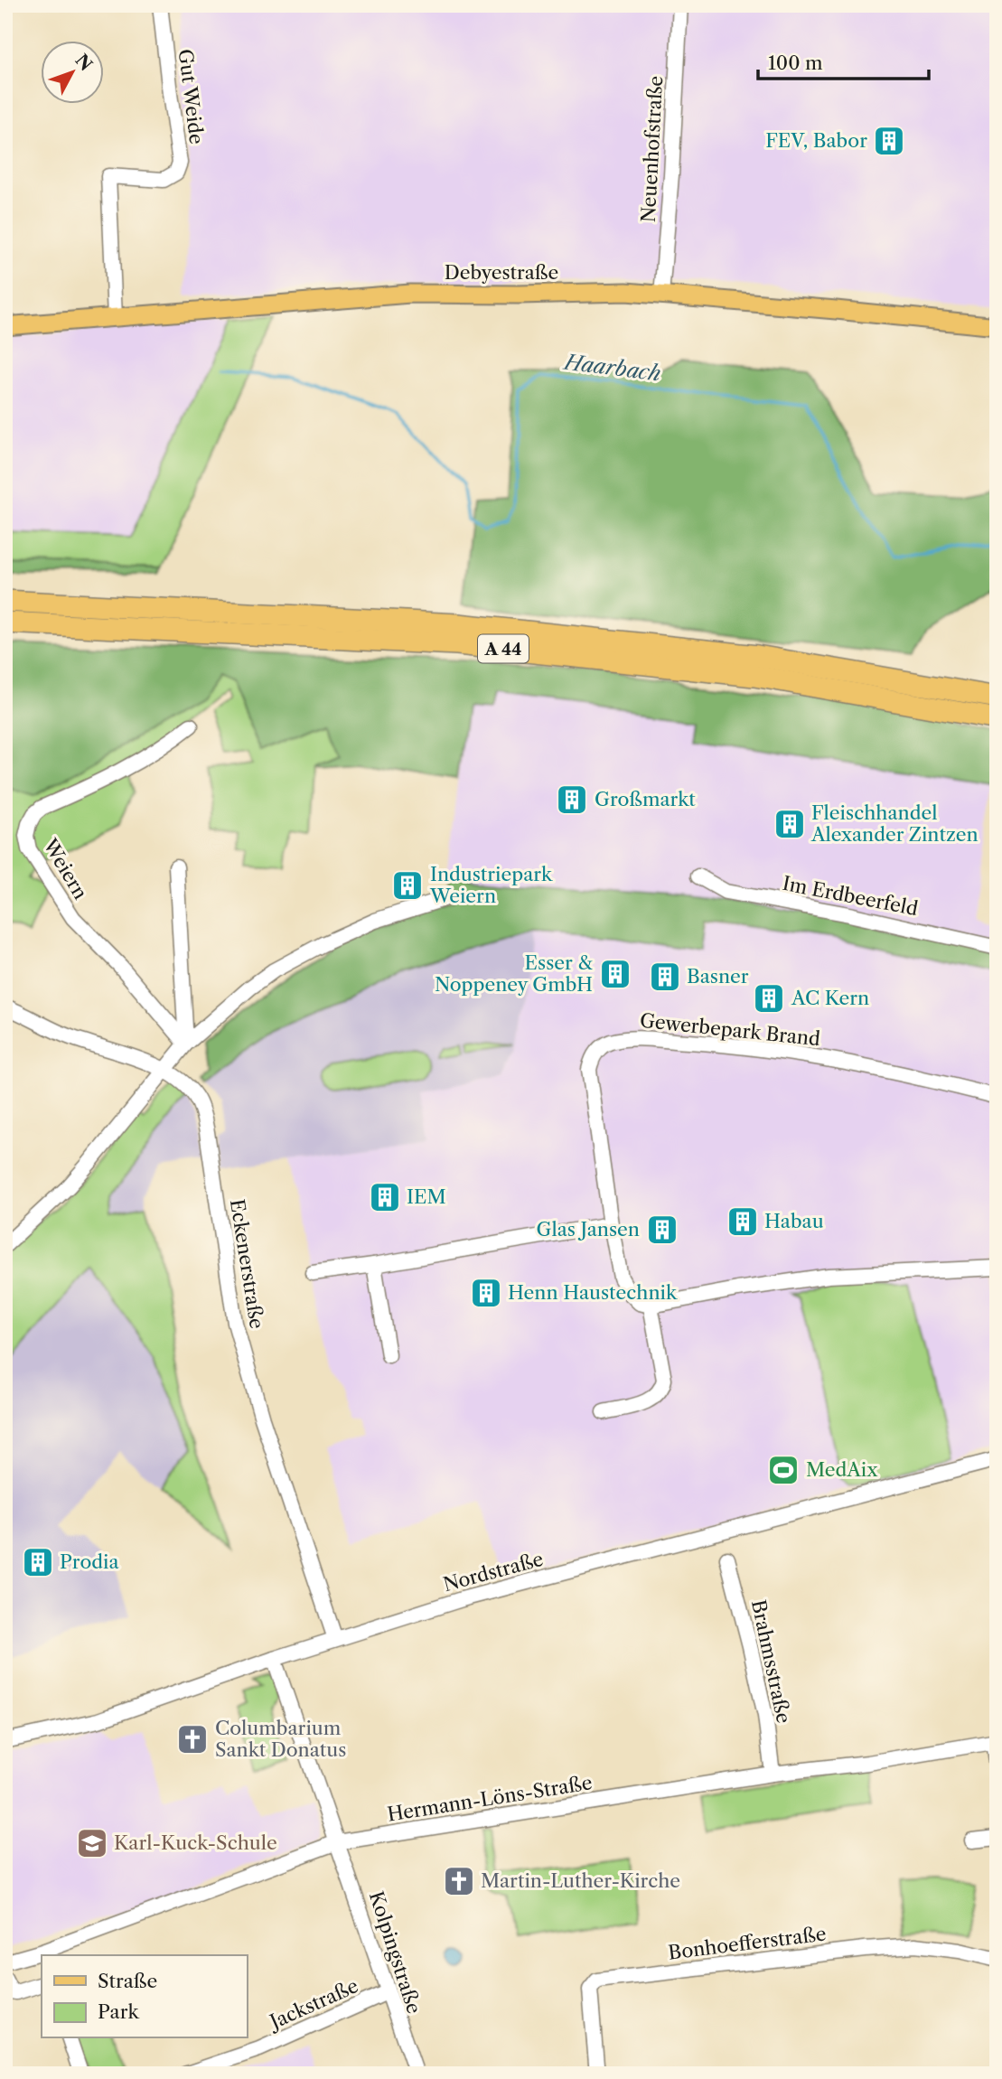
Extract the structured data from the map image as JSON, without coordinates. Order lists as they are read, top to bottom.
{
  "streets": {
    "highway": ["A 44"],
    "main road": ["Debyestraße"],
    "street": [
      "Gut Weide",
      "Neuenhofstraße",
      "Weiern",
      "Im Erdbeerfeld",
      "Gewerbepark Brand",
      "Eckenerstraße",
      "Nordstraße",
      "Brahmsstraße",
      "Hermann-Löns-Straße",
      "Bonhoefferstraße",
      "Kolpingstraße",
      "Jackstraße"
    ]
  },
  "crossings": [
    ["Gut Weide", "Debyestraße"],
    ["Neuenhofstraße", "Debyestraße"],
    ["Eckenerstraße", "Nordstraße"],
    ["Nordstraße", "Kolpingstraße"],
    ["Brahmsstraße", "Hermann-Löns-Straße"],
    ["Hermann-Löns-Straße", "Kolpingstraße"],
    ["Kolpingstraße", "Jackstraße"]
  ],
  "water": ["Haarbach"],
  "places": {
    "building": [
      "FEV, Babor",
      "Großmarkt",
      "Fleischhandel Alexander Zintzen",
      "Industriepark Weiern",
      "Esser & Noppeney GmbH",
      "Basner",
      "AC Kern",
      "IEM",
      "Habau",
      "Glas Jansen",
      "Henn Haustechnik",
      "Prodia"
    ],
    "sports": ["MedAix"],
    "church": ["Columbarium Sankt Donatus", "Martin-Luther-Kirche"],
    "school or university": ["Karl-Kuck-Schule"]
  },
  "legend": ["Straße", "Park"],
  "scale_bar": "100 m",
  "north": "top right"
}
